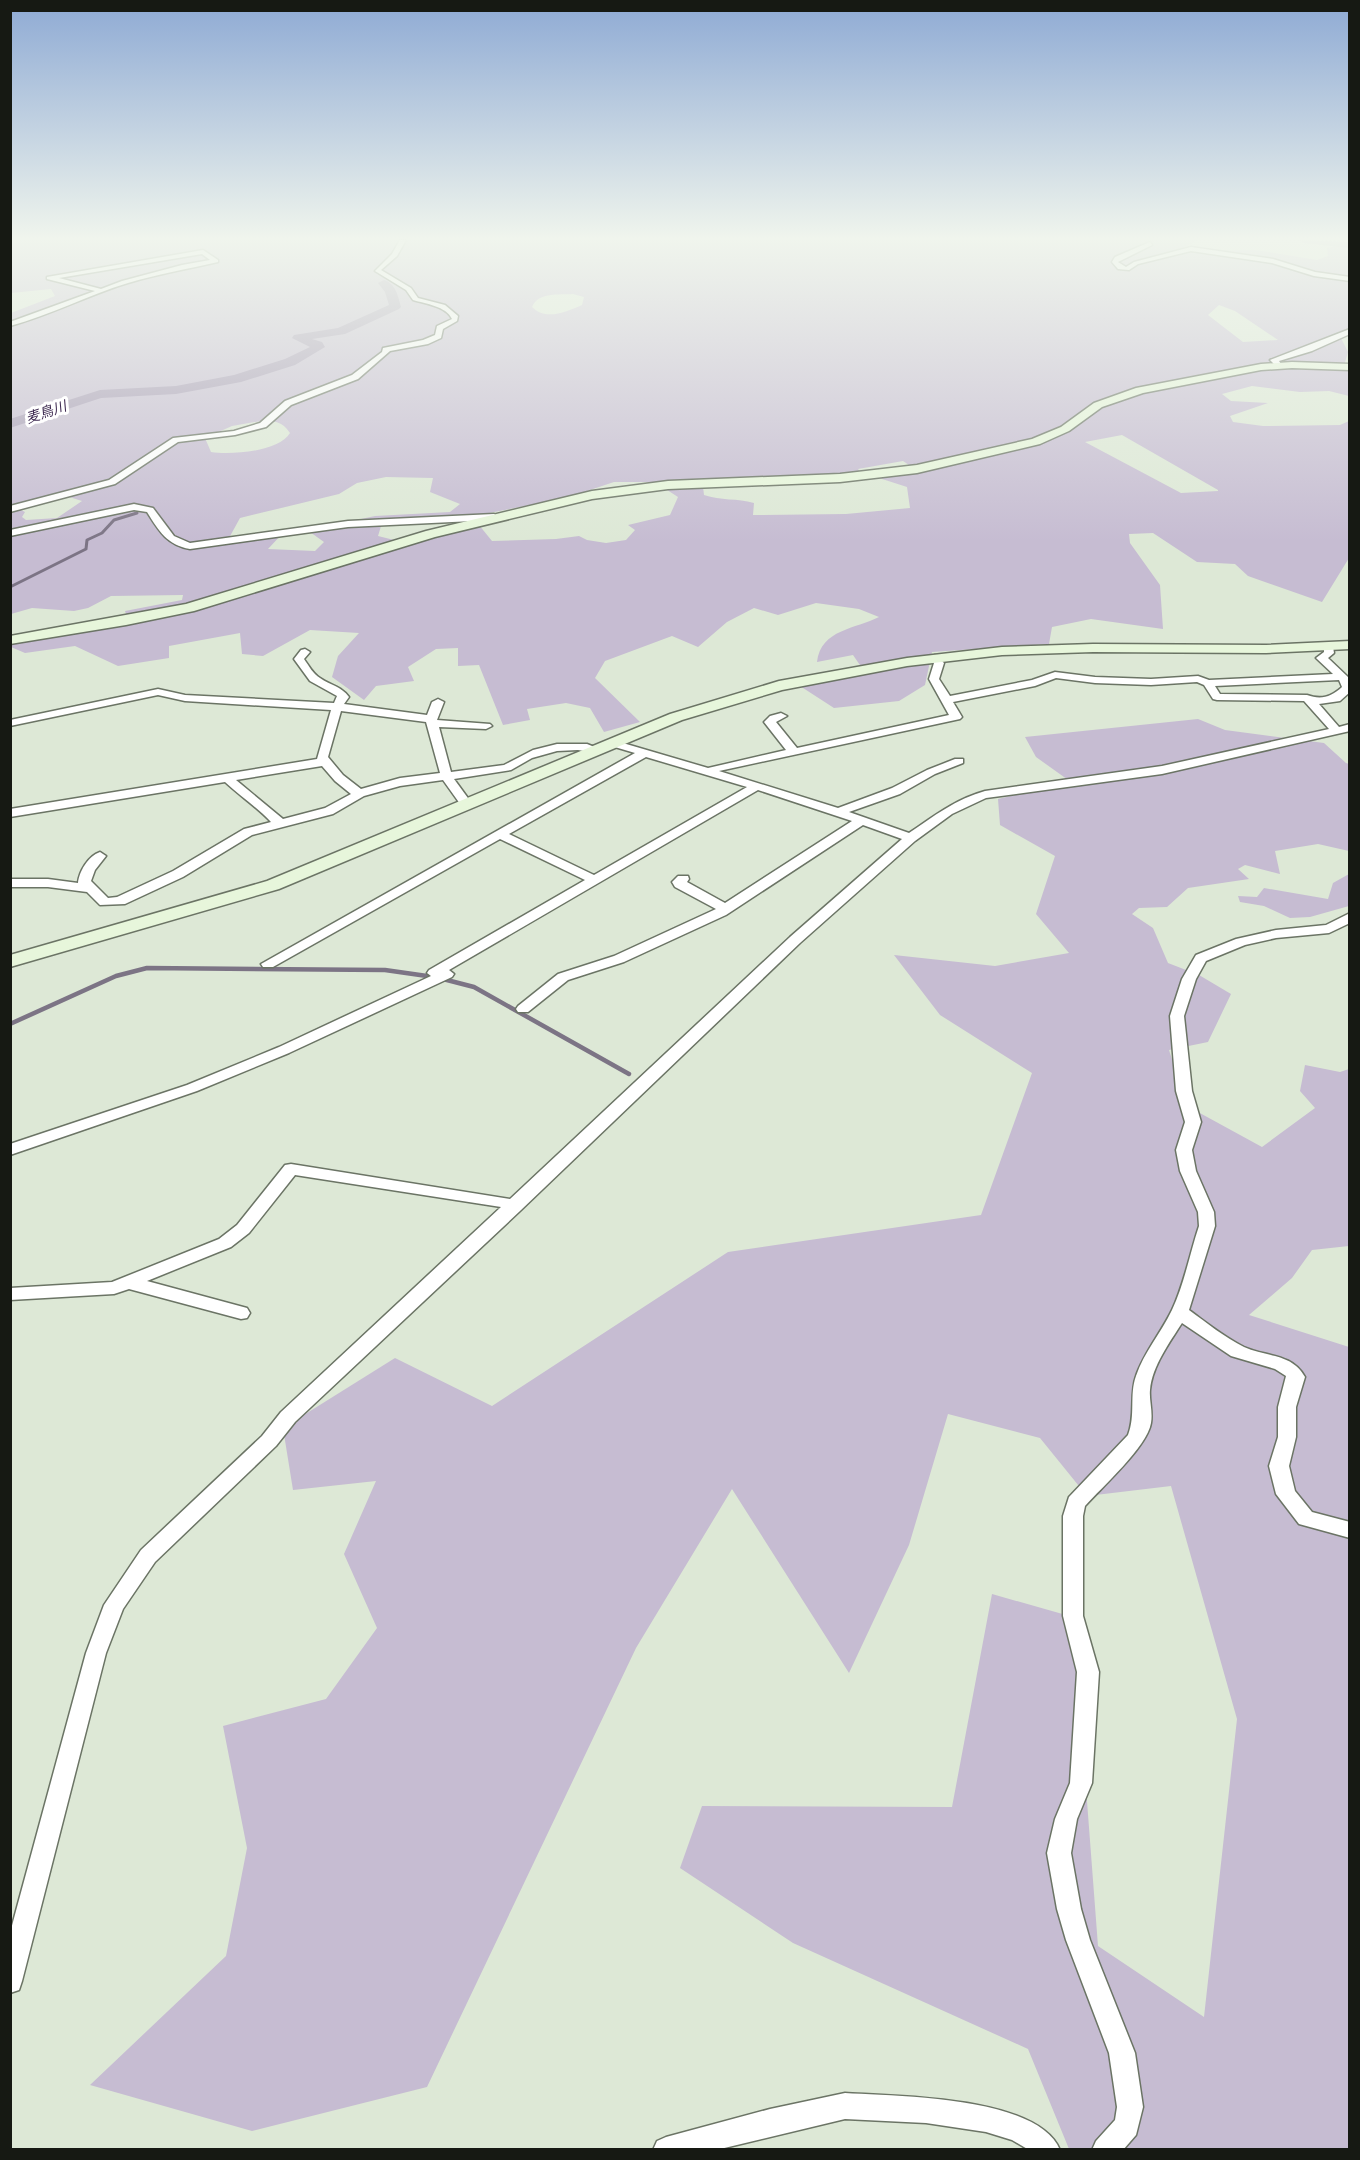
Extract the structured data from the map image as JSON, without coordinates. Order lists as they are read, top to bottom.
{
  "water": ["麦鳥川"]
}
